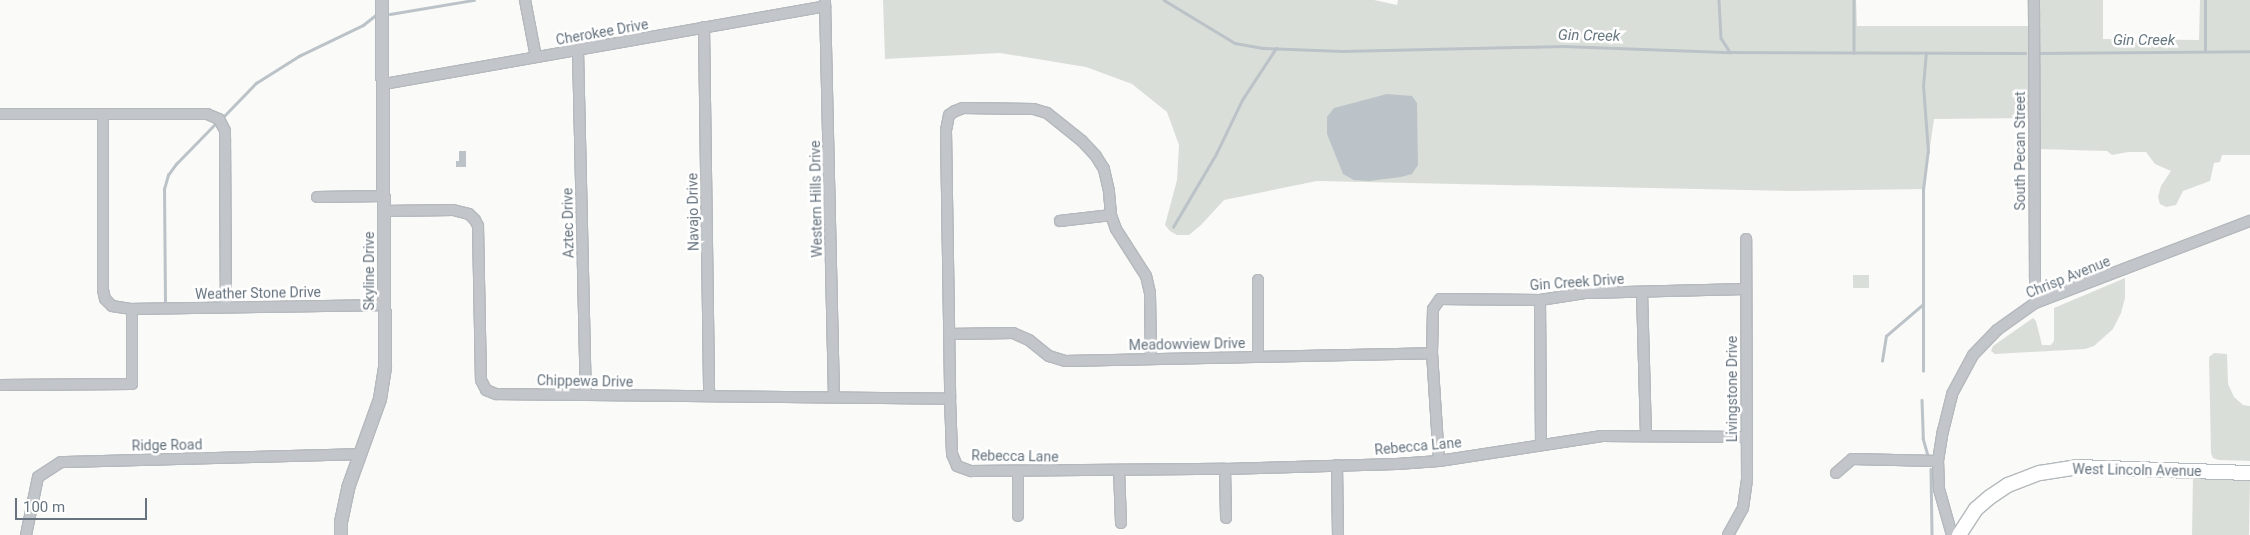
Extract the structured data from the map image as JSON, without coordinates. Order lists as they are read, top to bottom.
{
  "streets": {
    "main road": ["West Lincoln Avenue"],
    "street": [
      "Cherokee Drive",
      "South Pecan Street",
      "Western Hills Drive",
      "Navajo Drive",
      "Aztec Drive",
      "Skyline Drive",
      "Chrisp Avenue",
      "Gin Creek Drive",
      "Weather Stone Drive",
      "Meadowview Drive",
      "Chippewa Drive",
      "Livingstone Drive",
      "Ridge Road",
      "Rebecca Lane"
    ]
  },
  "crossings": [
    ["Cherokee Drive", "Western Hills Drive"],
    ["Cherokee Drive", "Navajo Drive"],
    ["Cherokee Drive", "Aztec Drive"],
    ["Cherokee Drive", "Skyline Drive"],
    ["South Pecan Street", "Chrisp Avenue"],
    ["Western Hills Drive", "Chippewa Drive"],
    ["Navajo Drive", "Chippewa Drive"],
    ["Aztec Drive", "Chippewa Drive"],
    ["Skyline Drive", "Weather Stone Drive"],
    ["Skyline Drive", "Chippewa Drive"],
    ["Skyline Drive", "Ridge Road"],
    ["Gin Creek Drive", "Meadowview Drive"],
    ["Gin Creek Drive", "Livingstone Drive"],
    ["Meadowview Drive", "Rebecca Lane"],
    ["Chippewa Drive", "Rebecca Lane"],
    ["Livingstone Drive", "Rebecca Lane"]
  ],
  "water": ["Gin Creek"],
  "scale_bar": "100 m"
}
